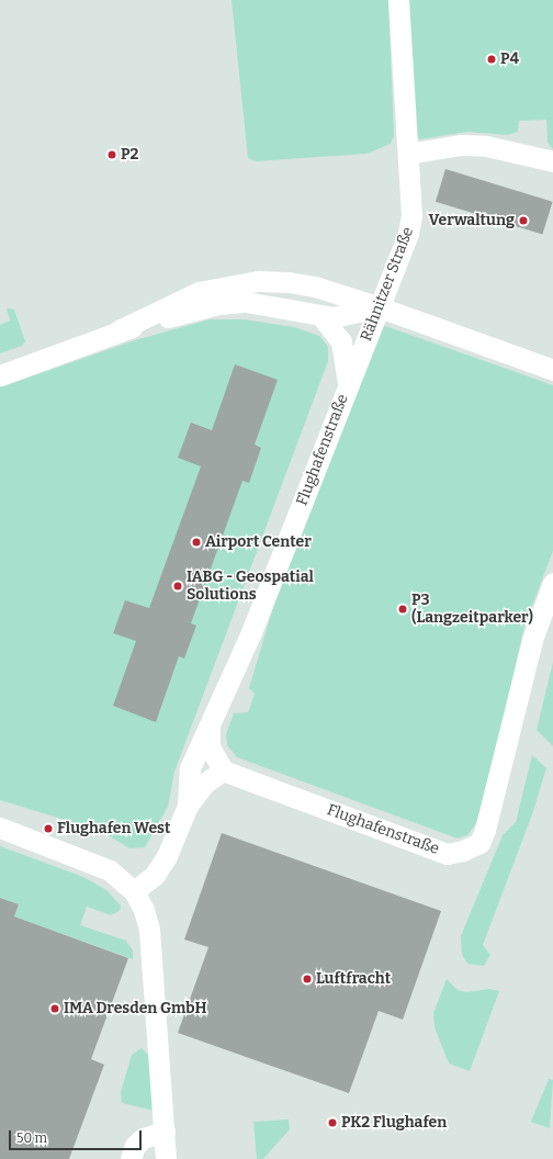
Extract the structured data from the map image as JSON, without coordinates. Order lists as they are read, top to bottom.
{
  "streets": {
    "street": ["Rähnitzer Straße", "Flughafenstraße"]
  },
  "crossings": [
    ["Rähnitzer Straße", "Flughafenstraße"]
  ],
  "places": [
    "P4",
    "P2",
    "Verwaltung",
    "Airport Center",
    "IABG - Geospatial Solutions",
    "P3 (Langzeitparker)",
    "Flughafen West",
    "Luftfracht",
    "IMA Dresden GmbH",
    "PK2 Flughafen"
  ],
  "scale_bar": "50 m"
}
